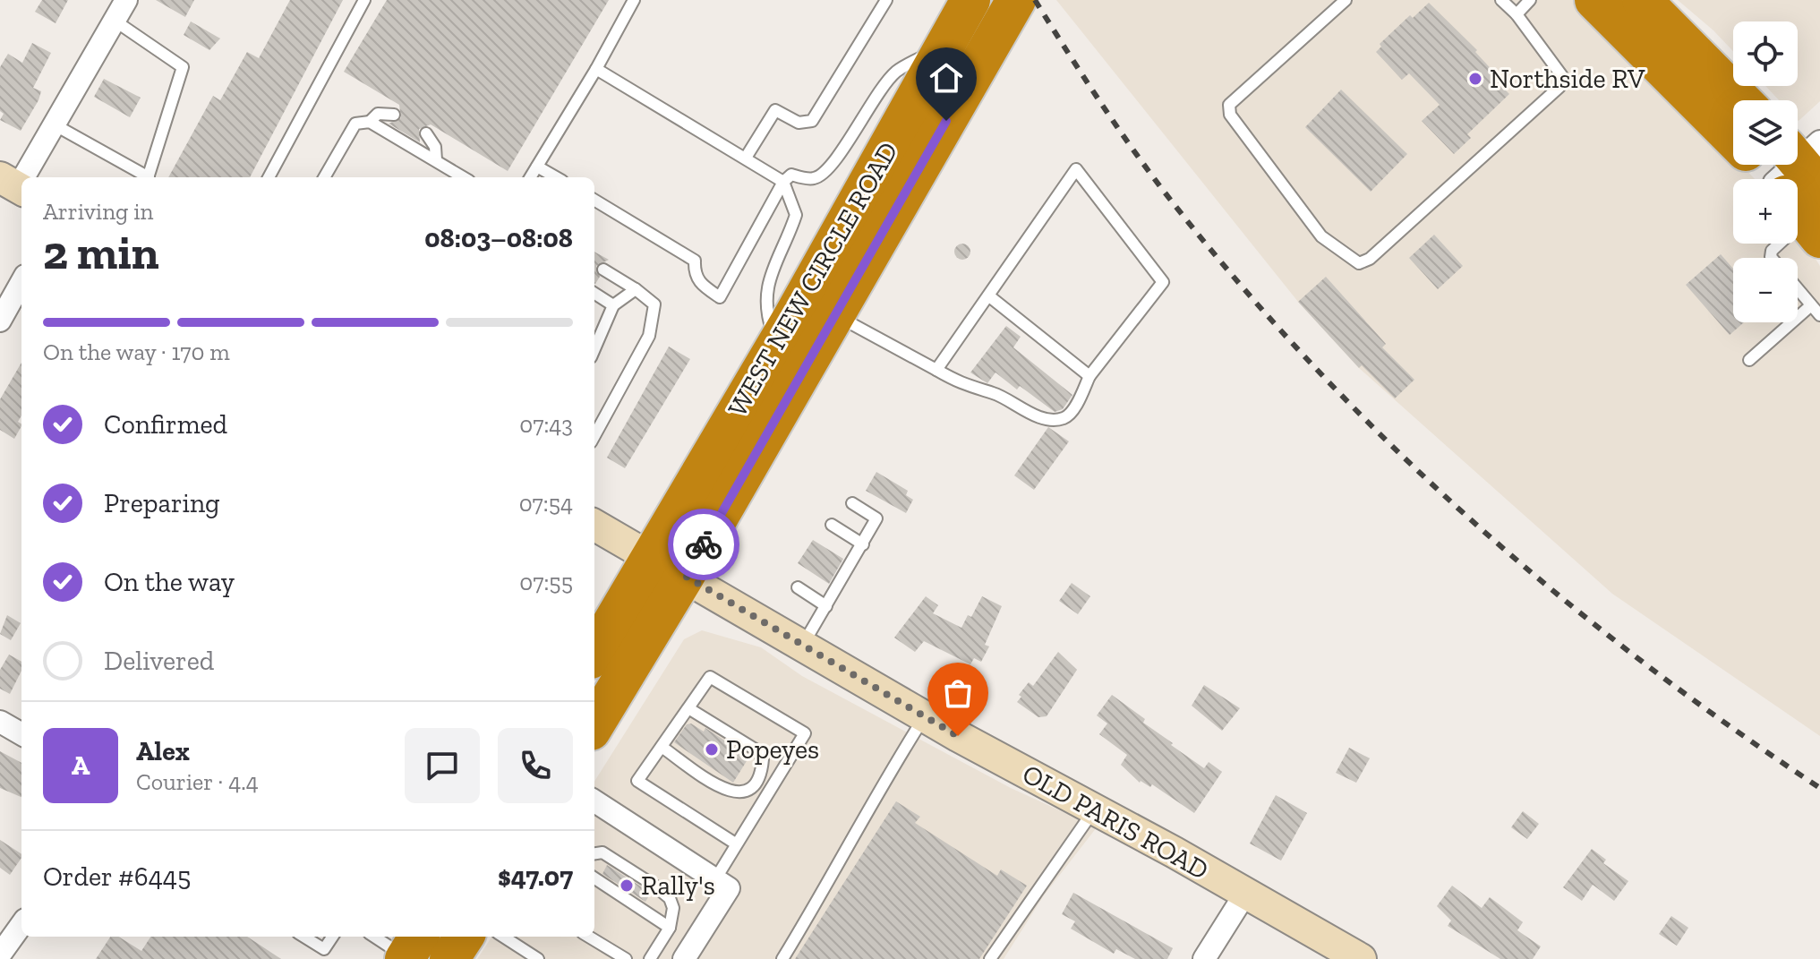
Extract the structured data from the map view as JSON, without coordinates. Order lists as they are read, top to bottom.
{
  "streets": {
    "highway": ["WEST NEW CIRCLE ROAD"],
    "street": ["OLD PARIS ROAD"]
  },
  "crossings": [
    ["WEST NEW CIRCLE ROAD", "OLD PARIS ROAD"]
  ],
  "places": ["Northside RV", "Popeyes", "Rally's"],
  "page": {
    "map_buttons": ["+", "−"],
    "heading": ["2 min", "Arriving in", "08:03–08:08"],
    "panel": [
      "Alex",
      "Courier · 4.4",
      "Order #6445",
      "$47.07"
    ],
    "bar": "On the way · 170 m",
    "list": [
      ["Confirmed", "07:43"],
      ["Preparing", "07:54"],
      ["On the way", "07:55"],
      "Delivered"
    ],
    "round": "A"
  }
}
